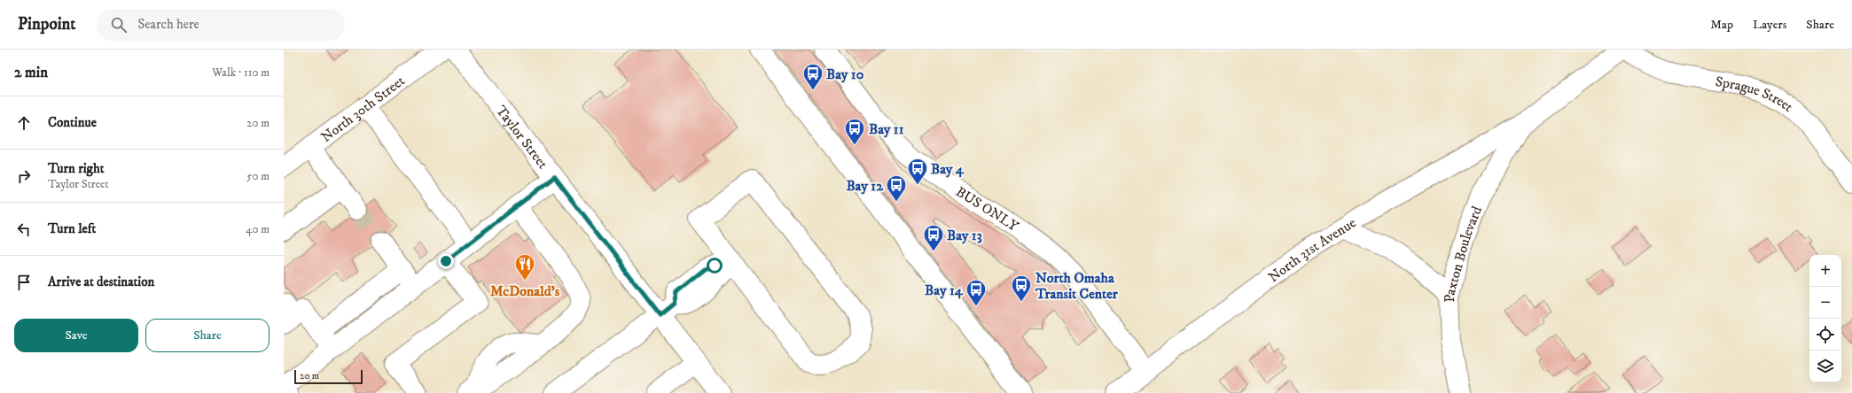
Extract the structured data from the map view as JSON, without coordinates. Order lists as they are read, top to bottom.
{
  "streets": {
    "street": [
      "Sprague Street",
      "North 30th Street",
      "Taylor Street",
      "BUS ONLY",
      "North 31st Avenue",
      "Paxton Boulevard"
    ]
  },
  "crossings": [
    ["BUS ONLY", "North 31st Avenue"],
    ["North 31st Avenue", "Paxton Boulevard"]
  ],
  "places": {
    "bus stop": [
      "Bay 10",
      "Bay 11",
      "Bay 4",
      "Bay 12",
      "Bay 13",
      "North Omaha Transit Center",
      "Bay 14"
    ],
    "restaurant": ["McDonald's"]
  },
  "scale_bar": "20 m",
  "page": {
    "header": "Pinpoint",
    "search": "Search here",
    "nav": ["Map", "Layers", "Share"],
    "heading": ["2 min", "Walk · 110 m"],
    "list": [
      ["Continue", "20 m"],
      ["Turn right", "Taylor Street", "50 m"],
      ["Turn left", "40 m"],
      "Arrive at destination"
    ],
    "map_buttons": ["+", "−"],
    "buttons": ["Save", "Share"],
    "scale": "20 m"
  }
}
